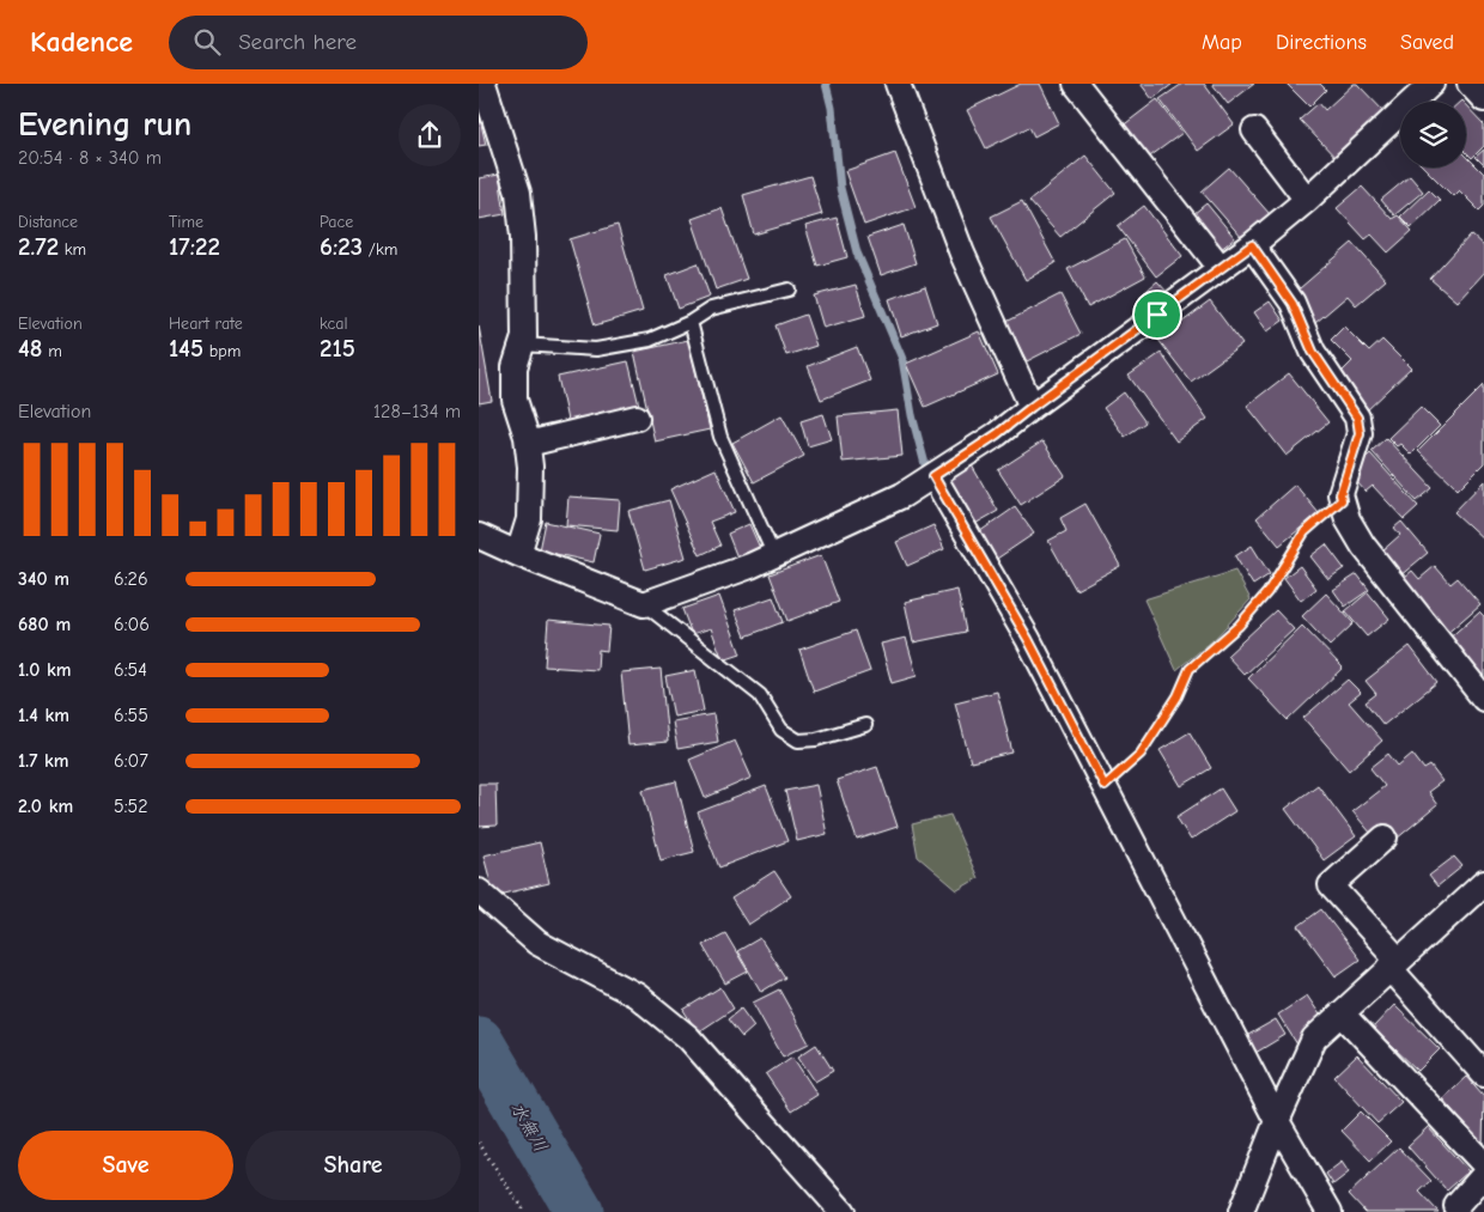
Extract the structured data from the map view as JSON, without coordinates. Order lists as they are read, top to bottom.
{
  "water": ["水無川"],
  "page": {
    "header": "Kadence",
    "search": "Search here",
    "nav": ["Map", "Directions", "Saved"],
    "heading": ["Evening run", "20:54 · 8 × 340 m"],
    "stats": [
      ["Distance", "2.72 km"],
      ["Time", "17:22"],
      ["Pace", "6:23 /km"],
      ["Elevation", "48 m"],
      ["Heart rate", "145 bpm"],
      ["kcal", "215"]
    ],
    "chart": ["Elevation", "128–134 m"],
    "list": [
      {
        "name": "340 m",
        "note": "6:26"
      },
      {
        "name": "680 m",
        "note": "6:06"
      },
      {
        "name": "1.0 km",
        "note": "6:54"
      },
      {
        "name": "1.4 km",
        "note": "6:55"
      },
      {
        "name": "1.7 km",
        "note": "6:07"
      },
      {
        "name": "2.0 km",
        "note": "5:52"
      }
    ],
    "buttons": ["Save", "Share"]
  }
}
